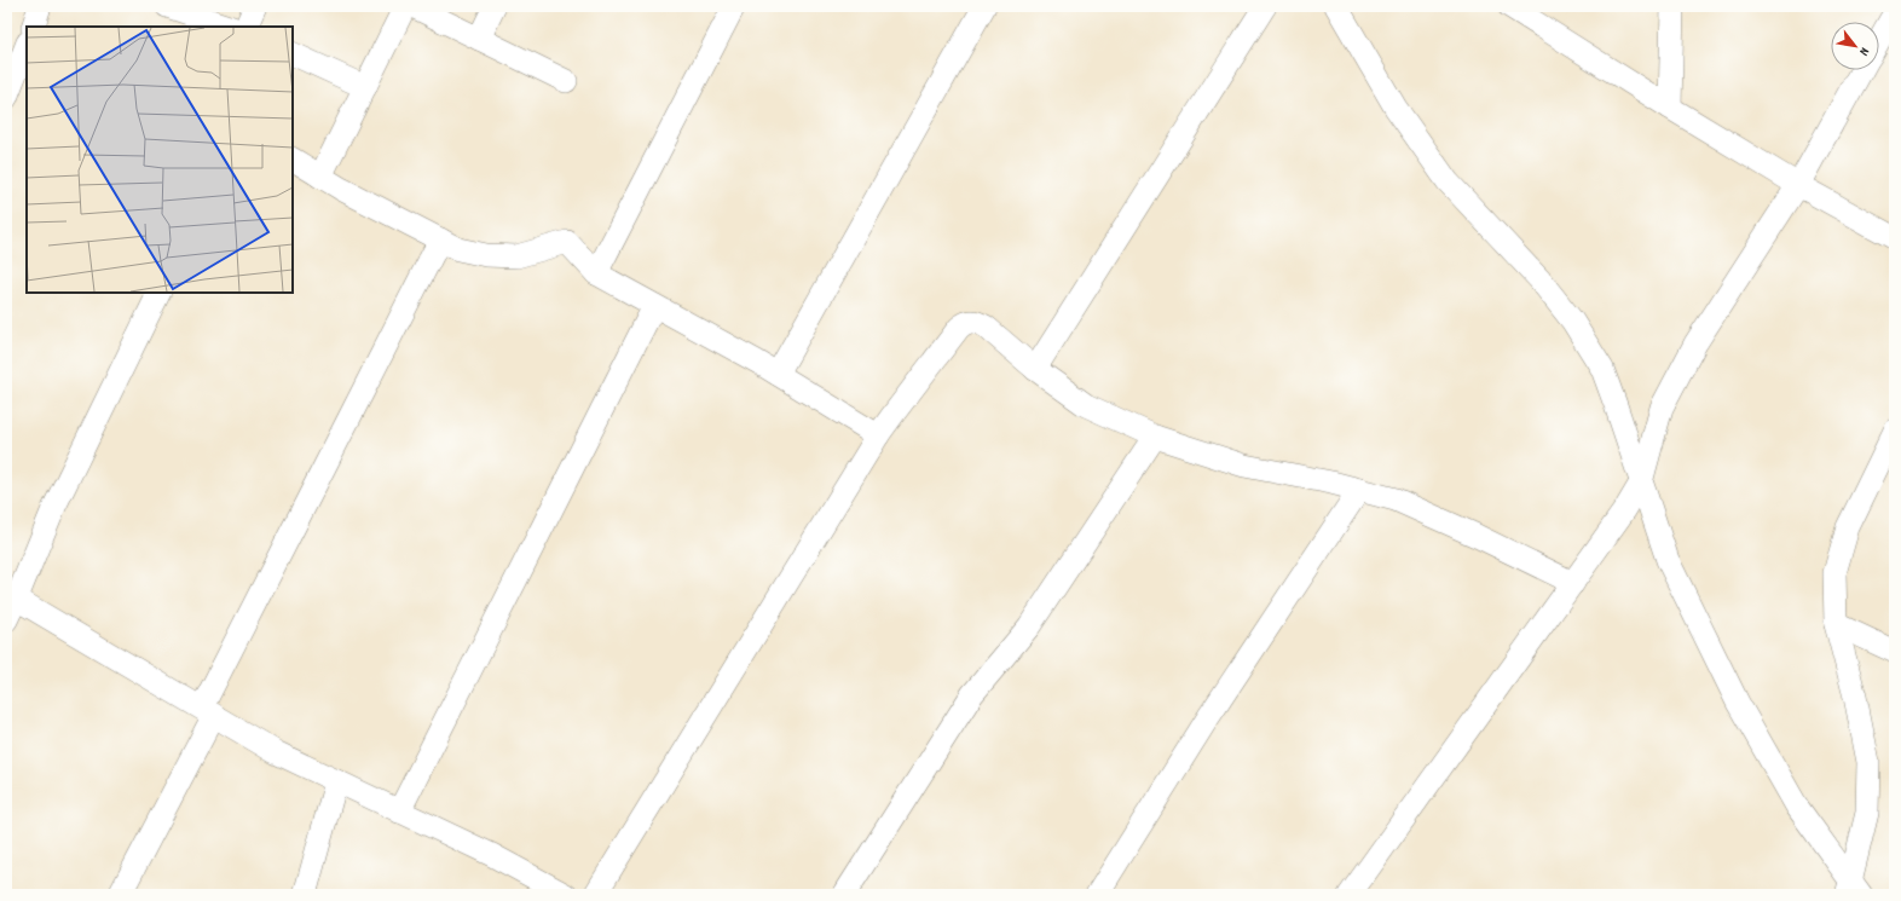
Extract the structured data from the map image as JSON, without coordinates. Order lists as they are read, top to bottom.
{
  "north": "bottom right"
}
